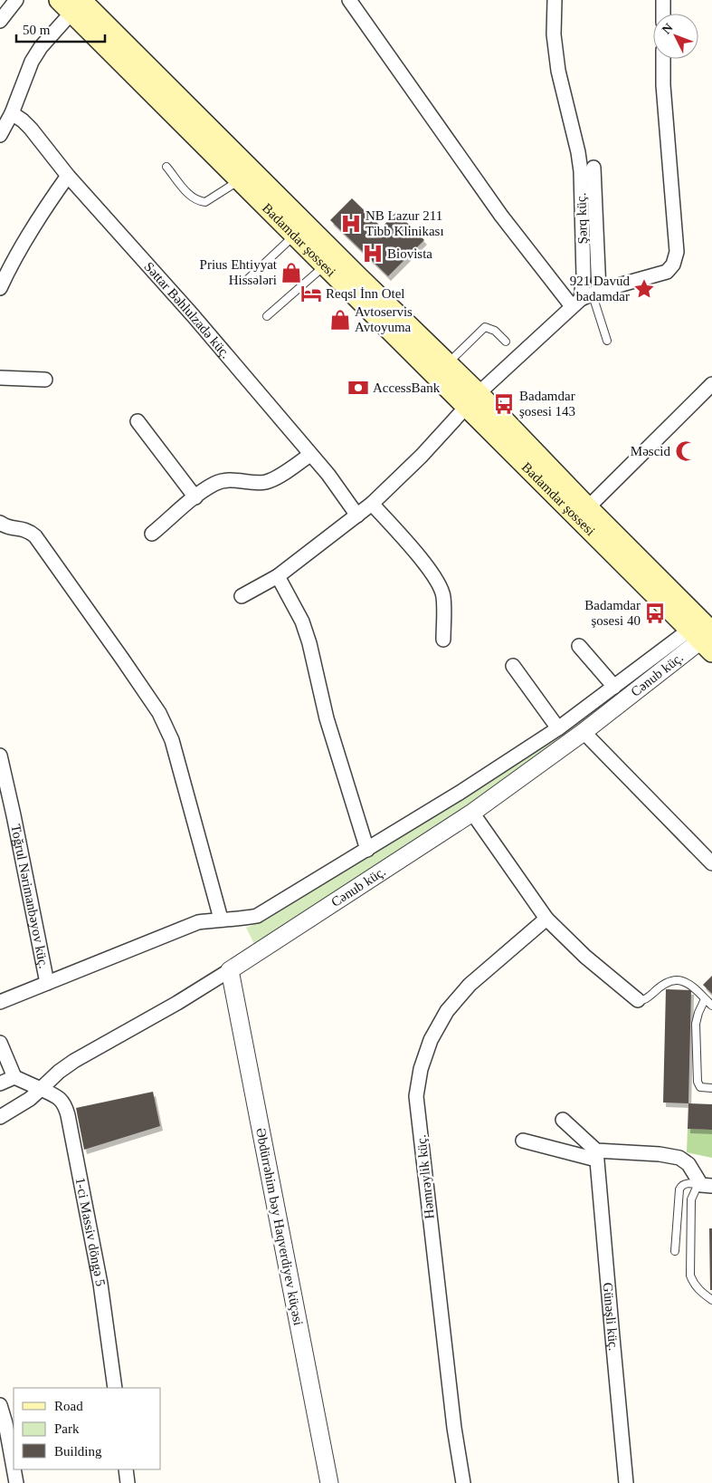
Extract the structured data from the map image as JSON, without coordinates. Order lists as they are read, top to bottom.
{
  "streets": {
    "main road": ["Badamdar şossesi"],
    "street": [
      "Şərq küç.",
      "Səttar Bəhlulzadə küç.",
      "Cənub küç.",
      "Toğrul Nərimanbəyov küç.",
      "Həmrəylik küç.",
      "Əbdürrəhim bəy Haqverdiyev küçəsi",
      "1-ci Massiv döngə 5",
      "Günəşli küç."
    ]
  },
  "crossings": [
    ["Badamdar şossesi", "Cənub küç."],
    ["Cənub küç.", "Toğrul Nərimanbəyov küç."],
    ["Cənub küç.", "Əbdürrəhim bəy Haqverdiyev küçəsi"],
    ["Cənub küç.", "1-ci Massiv döngə 5"]
  ],
  "places": {
    "hospital": ["NB Lazur 211 Tibb Klinikası", "Biovista"],
    "shop": ["Prius Ehtiyyat Hissәlәri", "Avtoservis Avtoyuma"],
    "place": ["921 Davud badamdar"],
    "hotel": ["Reqsl İnn Otel"],
    "bank": ["AccessBank"],
    "bus stop": ["Badamdar şosesi 143", "Badamdar şosesi 40"],
    "mosque": ["Məscid"]
  },
  "legend": ["Road", "Park", "Building"],
  "scale_bar": "50 m",
  "north": "top left"
}
